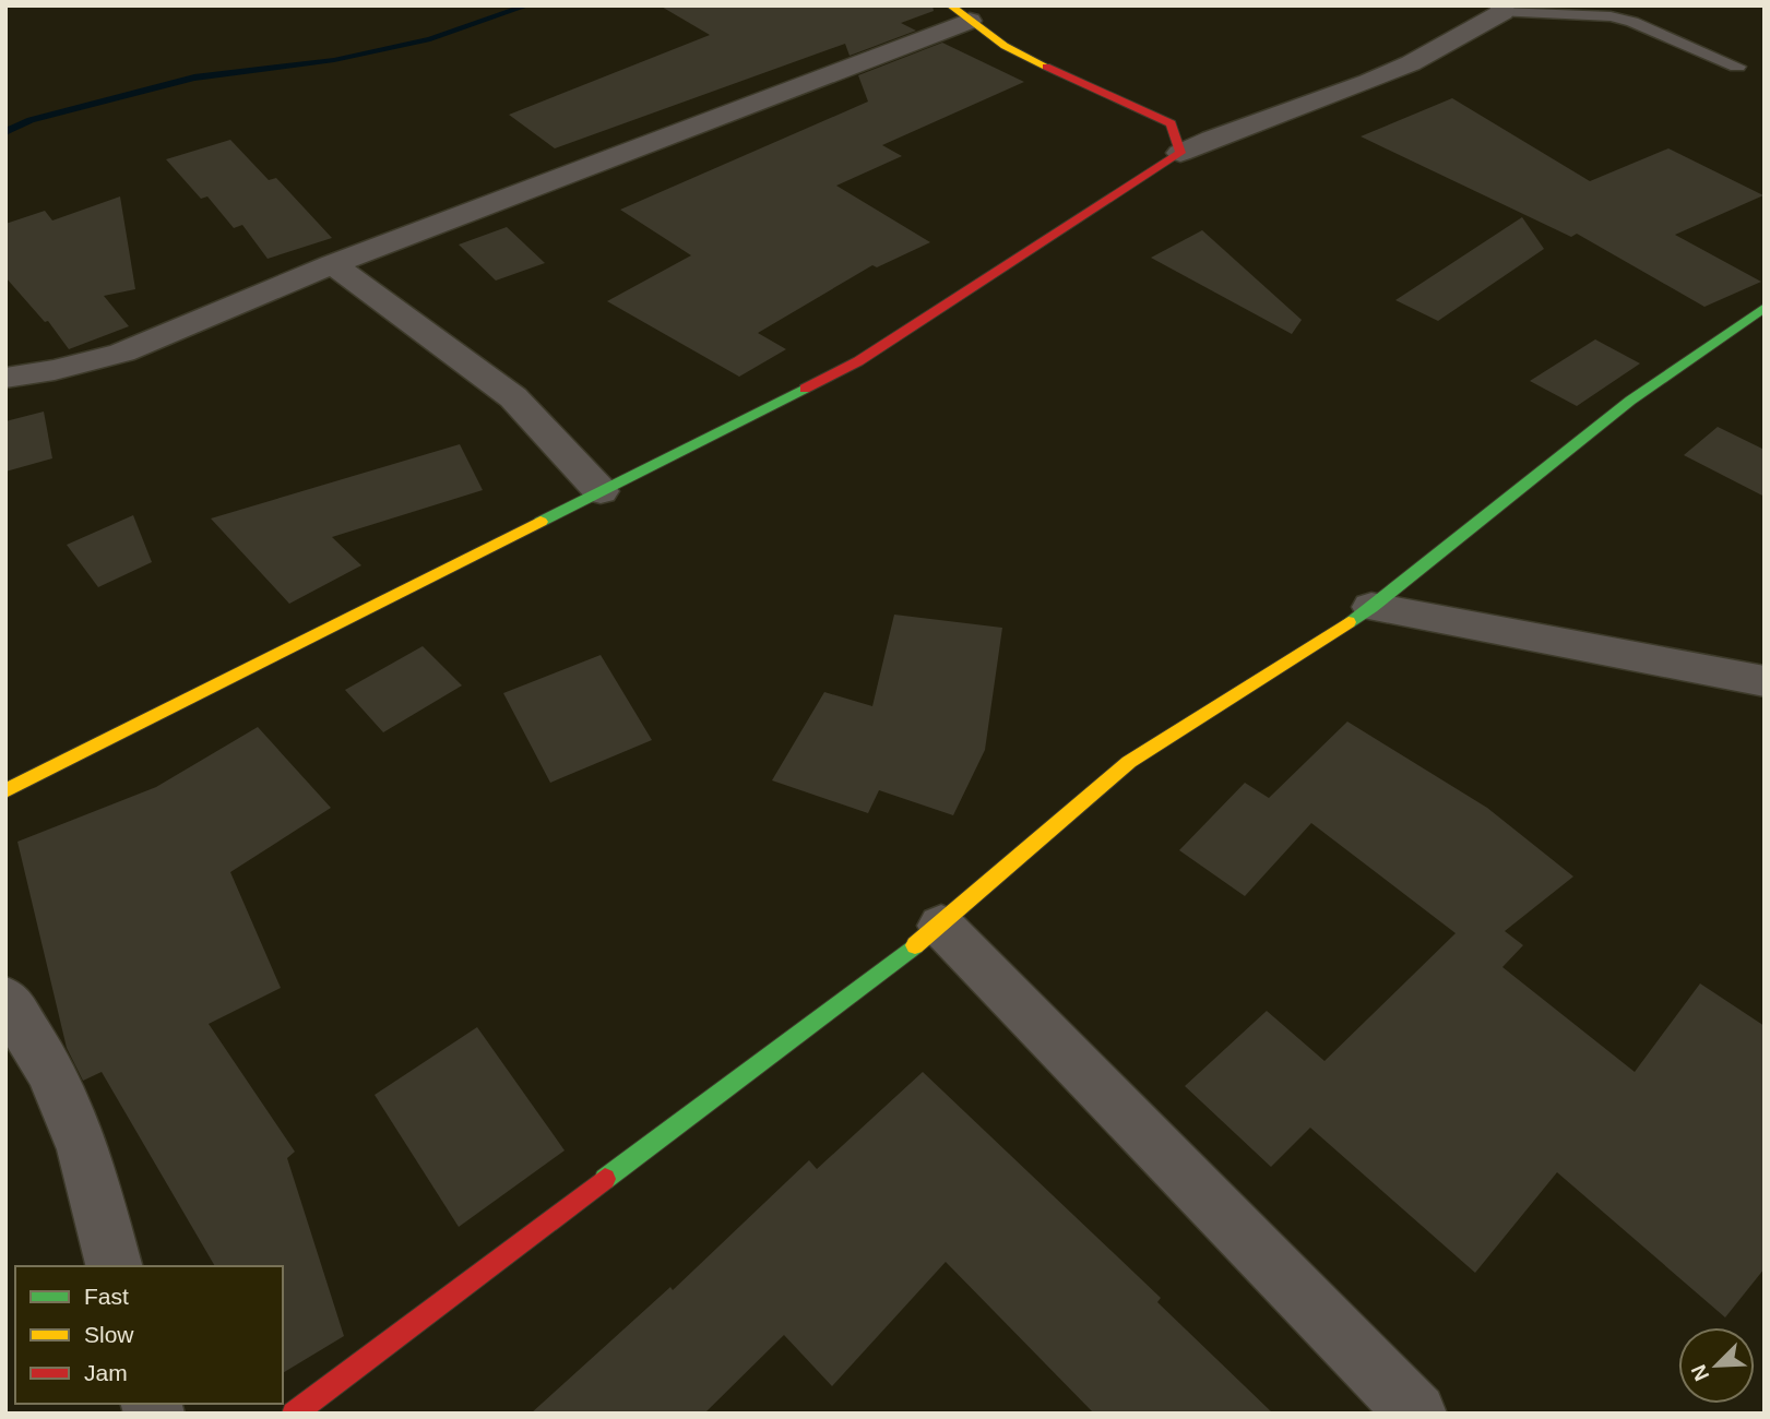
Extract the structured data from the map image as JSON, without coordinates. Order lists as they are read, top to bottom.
{
  "legend": ["Fast", "Slow", "Jam"],
  "north": "bottom left"
}
